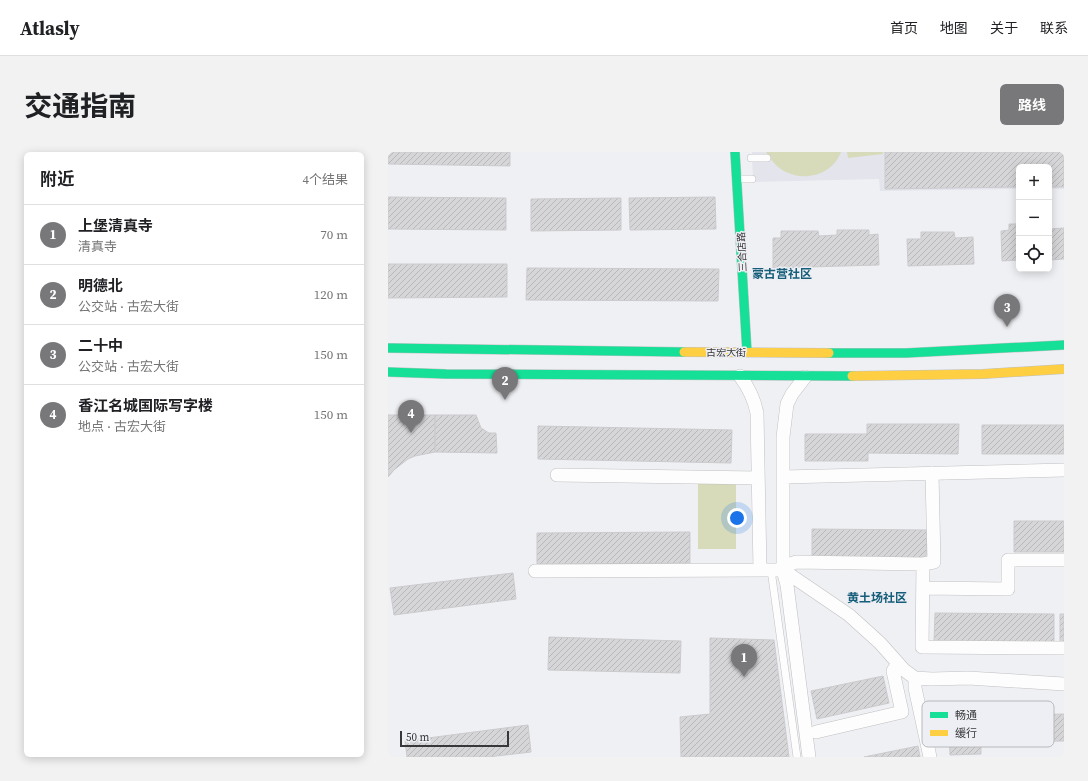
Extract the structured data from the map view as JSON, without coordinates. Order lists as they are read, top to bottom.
{
  "streets": {
    "main road": ["三合店路", "古宏大街"]
  },
  "crossings": [
    ["三合店路", "古宏大街"]
  ],
  "districts": ["蒙古营社区", "黄土场社区"],
  "legend": ["畅通", "缓行"],
  "scale_bar": "50 m",
  "page": {
    "header": "Atlasly",
    "nav": [
      "首页",
      "地图",
      "关于",
      "联系"
    ],
    "title": "交通指南",
    "buttons": "路线",
    "heading": ["附近", "4个结果"],
    "map_buttons": ["+", "−"],
    "list": [
      {
        "mark": "1",
        "name": "上堡清真寺",
        "note": "清真寺",
        "value": "70 m"
      },
      {
        "mark": "2",
        "name": "明德北",
        "note": "公交站 · 古宏大街",
        "value": "120 m"
      },
      {
        "mark": "3",
        "name": "二十中",
        "note": "公交站 · 古宏大街",
        "value": "150 m"
      },
      {
        "mark": "4",
        "name": "香江名城国际写字楼",
        "note": "地点 · 古宏大街",
        "value": "150 m"
      }
    ],
    "pins": [
      "3",
      "2",
      "4",
      "1"
    ],
    "scale": "50 m"
  }
}
